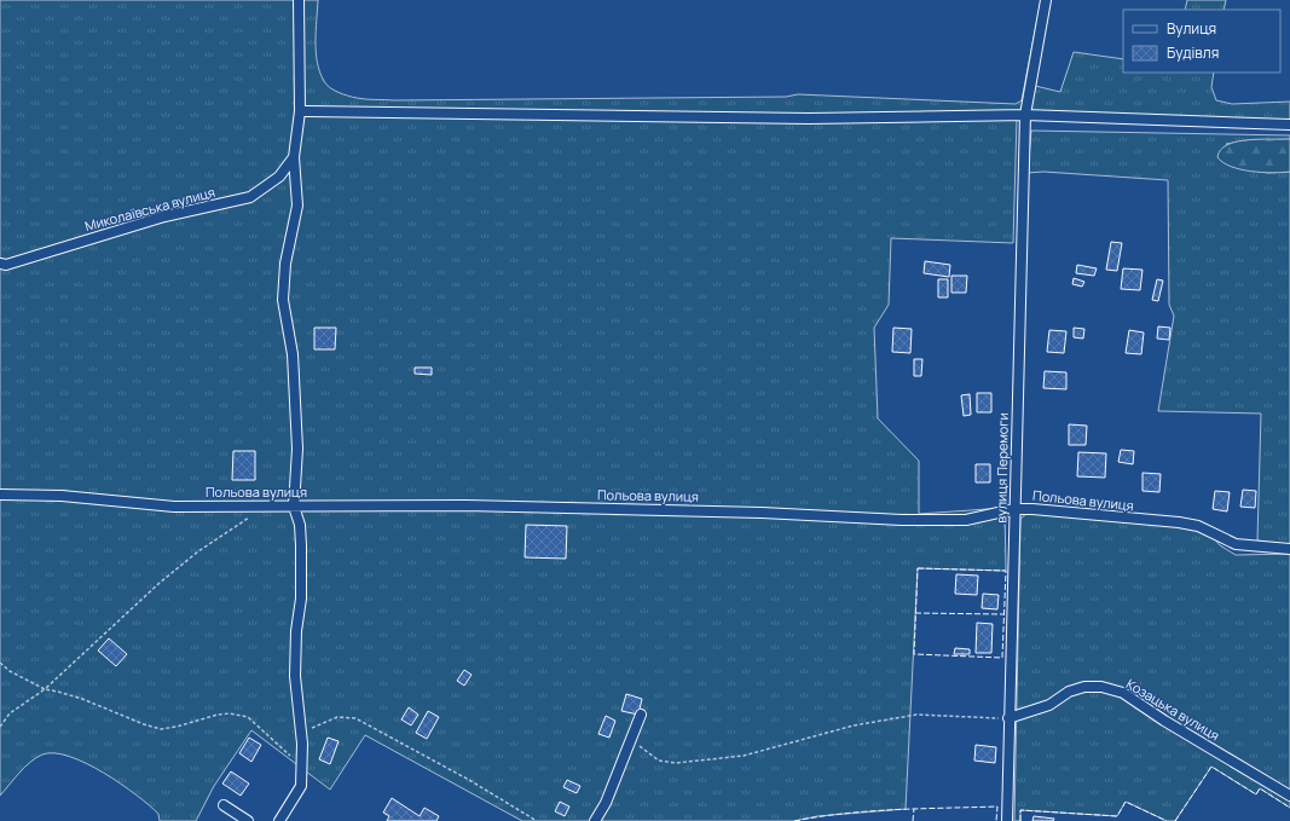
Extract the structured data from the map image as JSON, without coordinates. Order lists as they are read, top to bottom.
{
  "streets": {
    "street": [
      "Миколаївська вулиця",
      "вулиця Перемоги",
      "Польова вулиця",
      "Козацька вулиця"
    ]
  },
  "crossings": [
    ["вулиця Перемоги", "Польова вулиця"],
    ["вулиця Перемоги", "Козацька вулиця"]
  ],
  "legend": ["Вулиця", "Будівля"]
}
